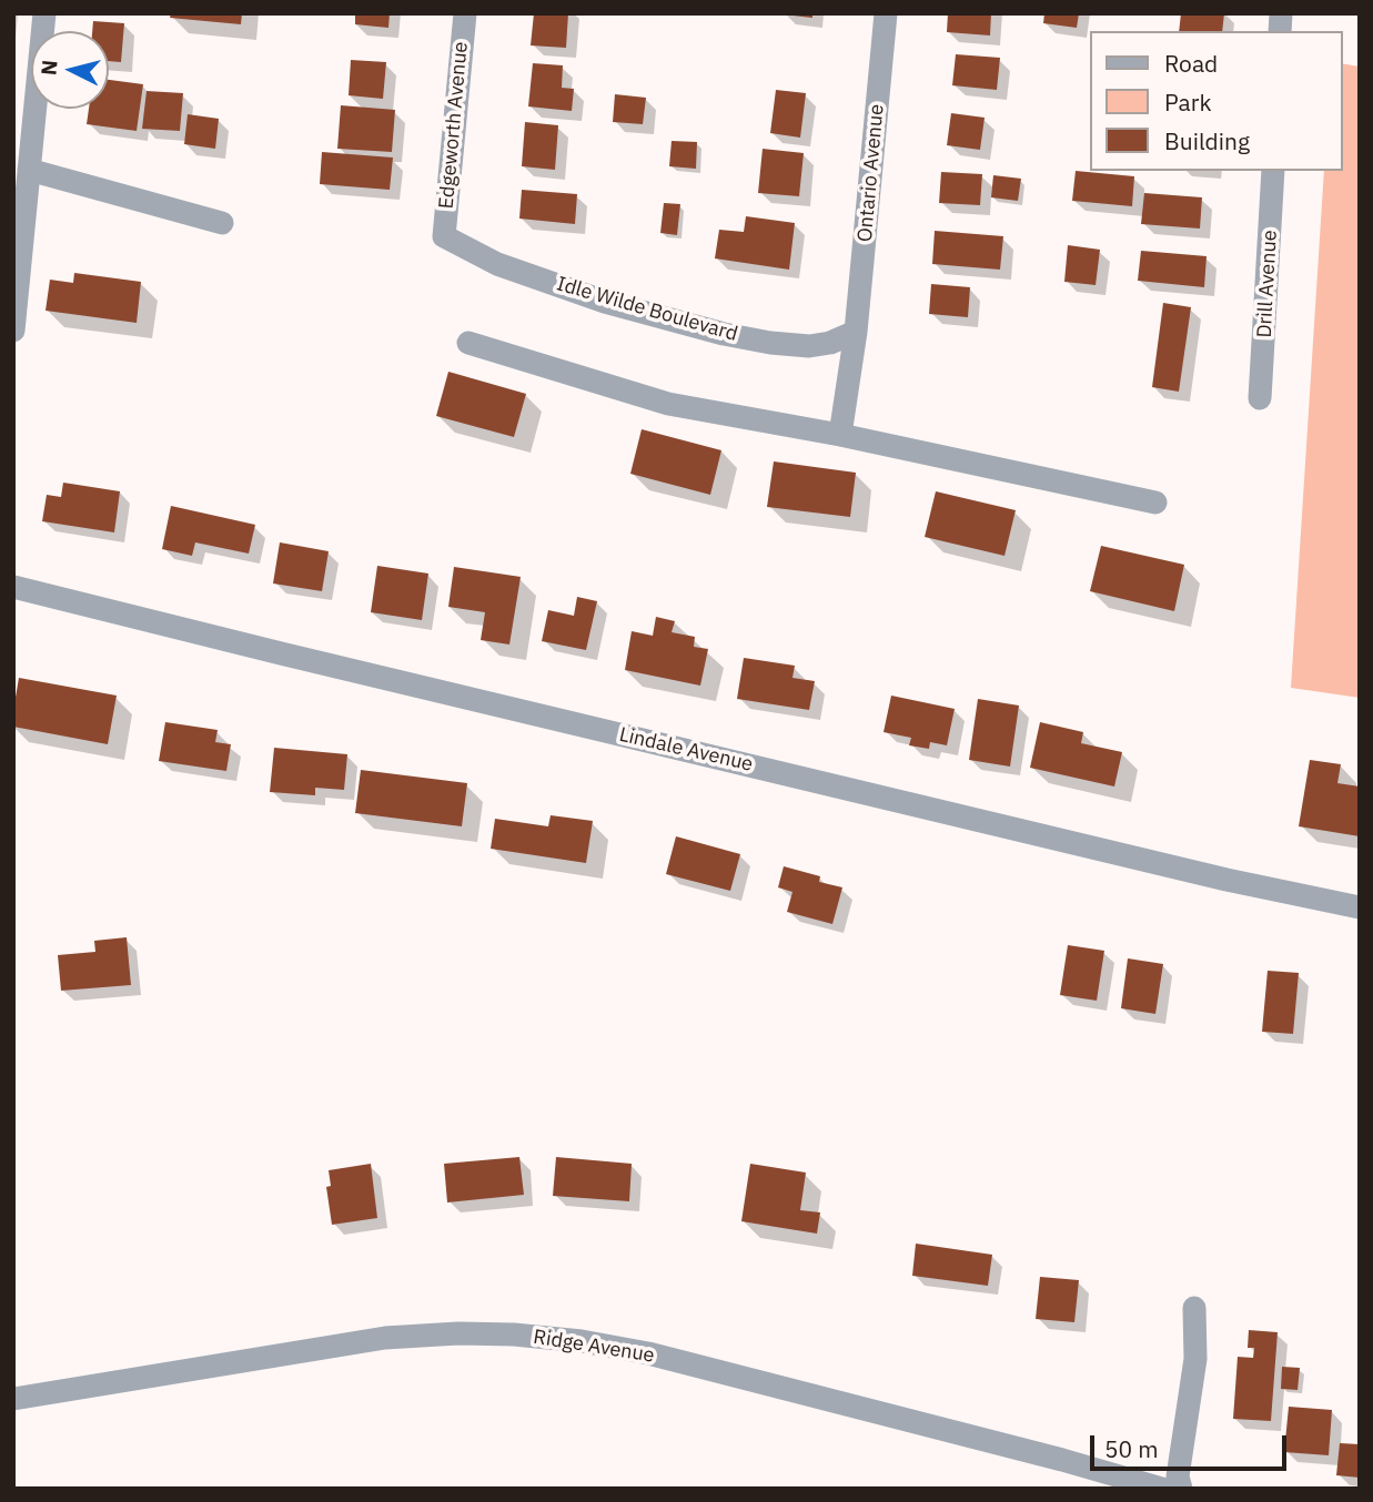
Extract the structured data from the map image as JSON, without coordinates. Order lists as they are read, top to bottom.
{
  "streets": {
    "street": [
      "Edgeworth Avenue",
      "Ontario Avenue",
      "Drill Avenue",
      "Idle Wilde Boulevard",
      "Lindale Avenue",
      "Ridge Avenue"
    ]
  },
  "crossings": [
    ["Edgeworth Avenue", "Idle Wilde Boulevard"],
    ["Ontario Avenue", "Idle Wilde Boulevard"]
  ],
  "legend": ["Road", "Park", "Building"],
  "scale_bar": "50 m",
  "north": "left"
}
